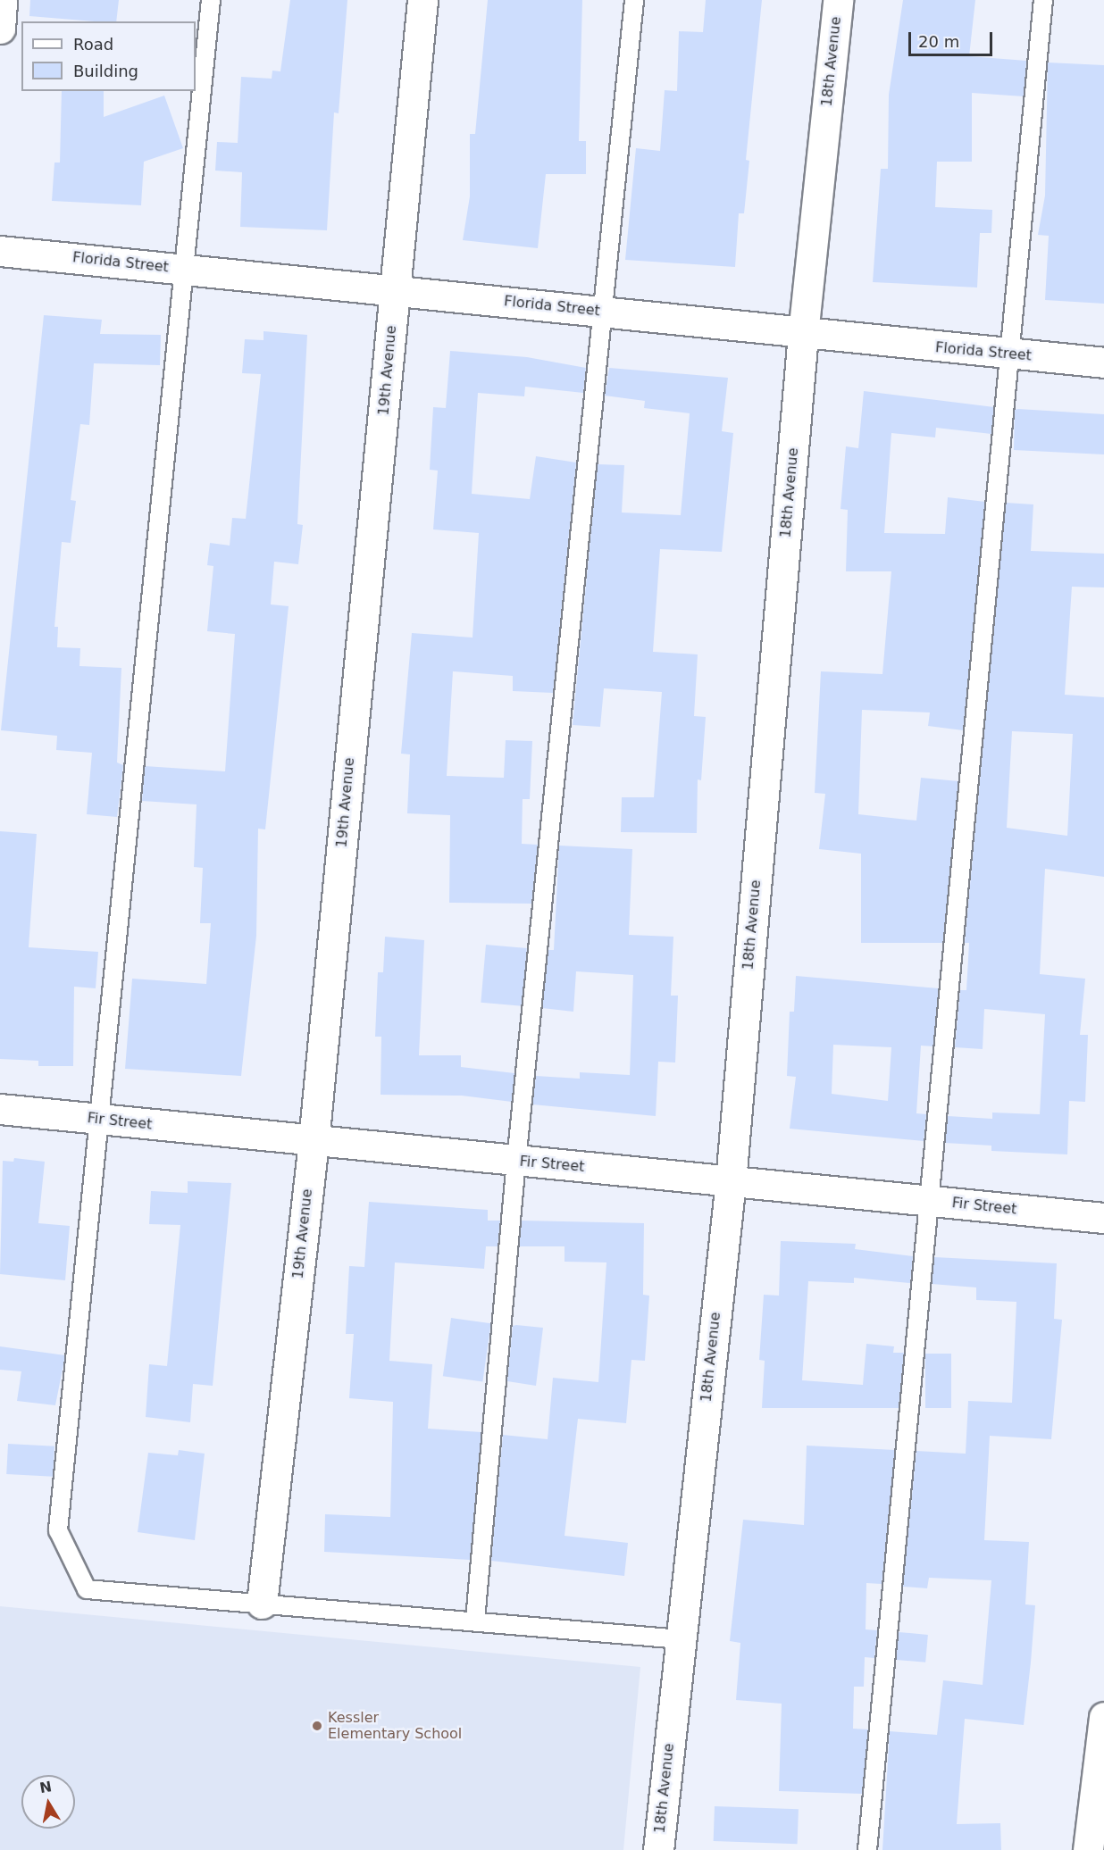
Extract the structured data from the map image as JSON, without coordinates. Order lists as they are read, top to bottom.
{
  "streets": {
    "street": [
      "18th Avenue",
      "Florida Street",
      "19th Avenue",
      "Fir Street"
    ]
  },
  "crossings": [
    ["18th Avenue", "Florida Street"],
    ["18th Avenue", "Fir Street"],
    ["Florida Street", "19th Avenue"],
    ["19th Avenue", "Fir Street"]
  ],
  "places": ["Kessler Elementary School"],
  "legend": ["Road", "Building"],
  "scale_bar": "20 m",
  "north": "top"
}
